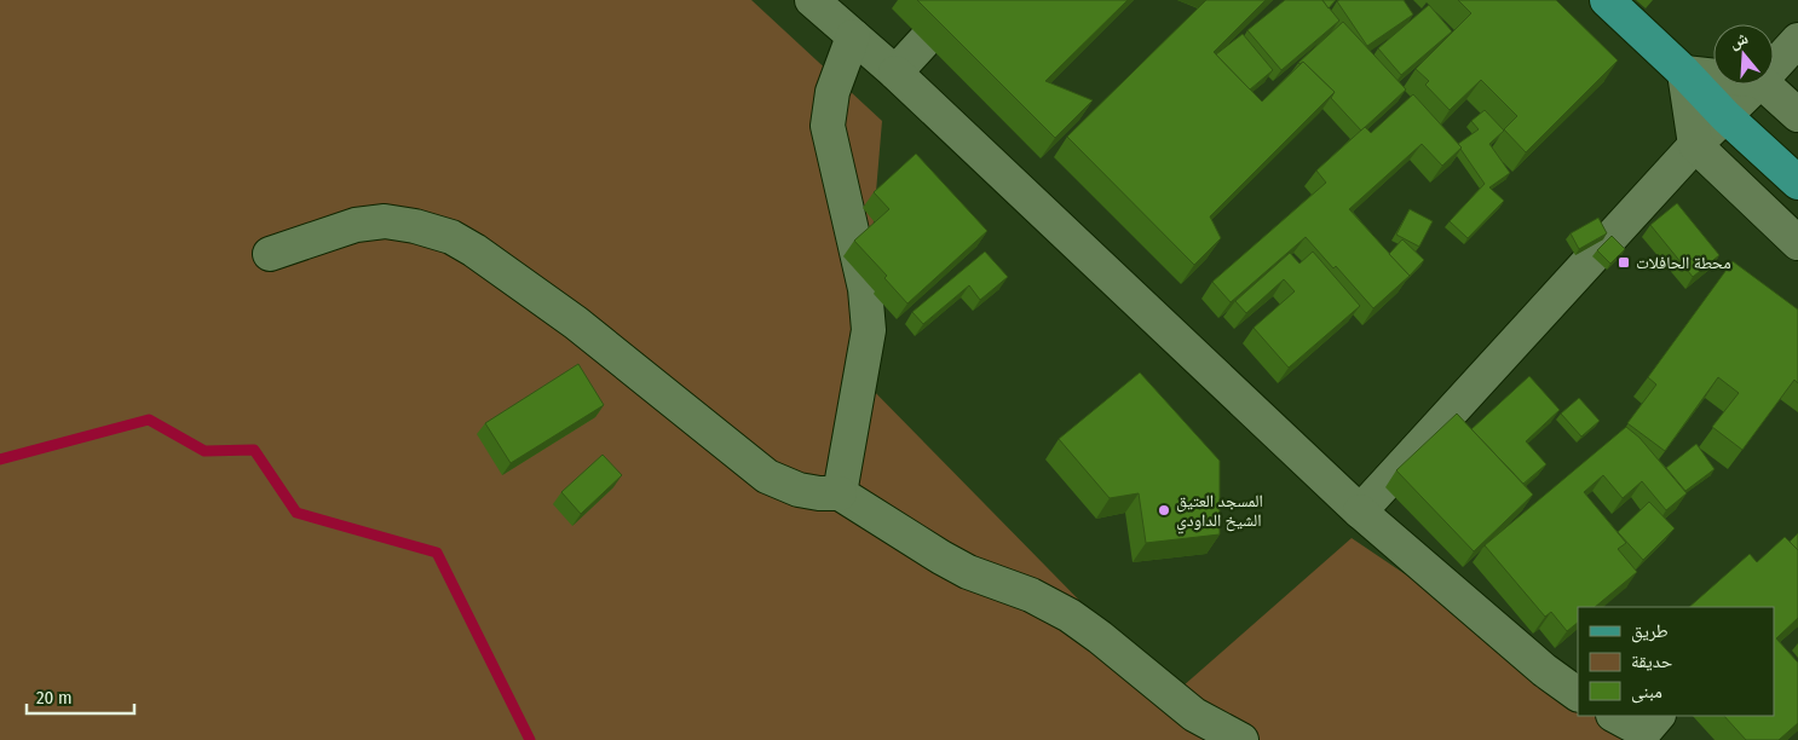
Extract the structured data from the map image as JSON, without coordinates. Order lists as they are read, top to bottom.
{
  "places": {
    "transit": ["محطة الحافلات"],
    "other": ["المسجد العتيق الشيخ الداودي"]
  },
  "legend": ["طريق", "حديقة", "مبنى"],
  "scale_bar": "20 m",
  "north": "top"
}
